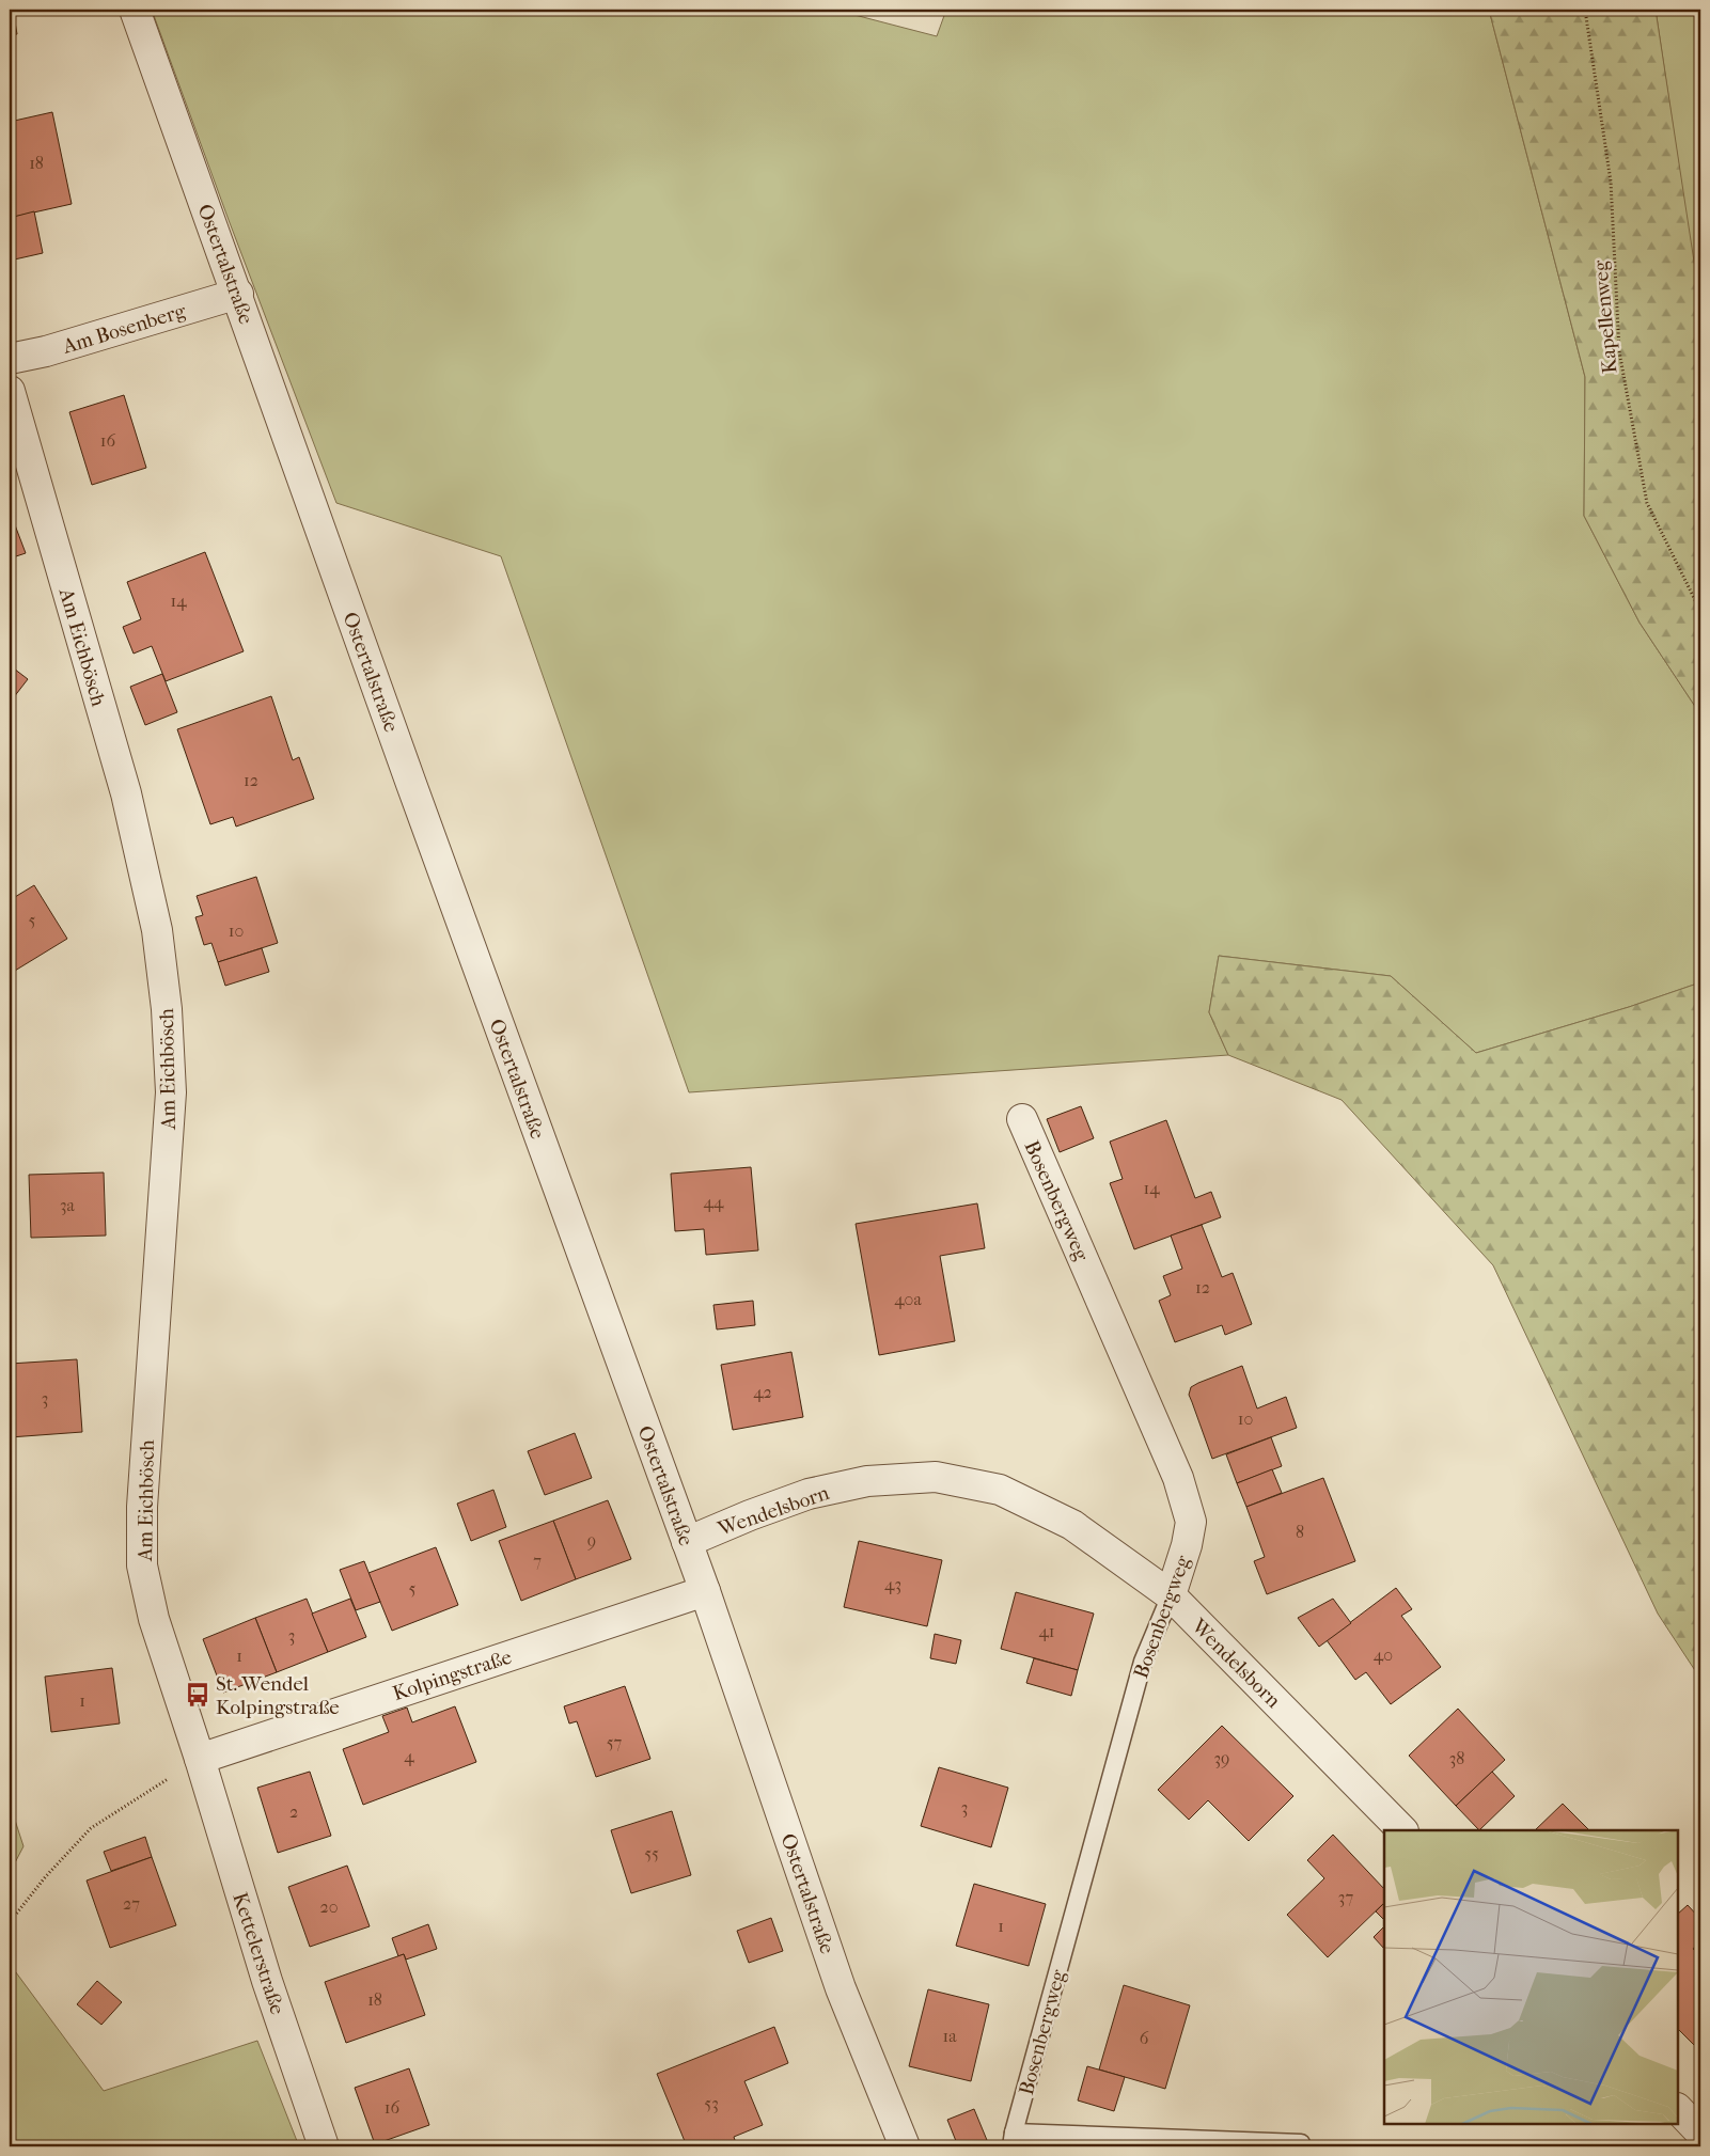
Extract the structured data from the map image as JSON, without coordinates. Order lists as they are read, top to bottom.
{
  "streets": {
    "street": [
      "Ostertalstraße",
      "Am Bosenberg",
      "Am Eichbösch",
      "Bosenbergweg",
      "Wendelsborn",
      "Kolpingstraße",
      "Kettelerstraße"
    ],
    "path": ["Kapellenweg"]
  },
  "crossings": [
    ["Ostertalstraße", "Am Bosenberg"],
    ["Ostertalstraße", "Wendelsborn"],
    ["Ostertalstraße", "Kolpingstraße"],
    ["Am Eichbösch", "Kolpingstraße"],
    ["Am Eichbösch", "Kettelerstraße"],
    ["Bosenbergweg", "Wendelsborn"],
    ["Kolpingstraße", "Kettelerstraße"]
  ],
  "places": {
    "bus stop": ["St. Wendel Kolpingstraße"]
  },
  "house_numbers": [
    "18",
    "16",
    "14",
    "12",
    "5",
    "10",
    "14",
    "44",
    "3a",
    "12",
    "40a",
    "42",
    "3",
    "10",
    "8",
    "9",
    "7",
    "43",
    "5",
    "41",
    "3",
    "40",
    "1",
    "1",
    "57",
    "4",
    "39",
    "38",
    "3",
    "2",
    "55",
    "37",
    "27",
    "20",
    "1",
    "18",
    "1a",
    "6",
    "53",
    "16"
  ]
}
